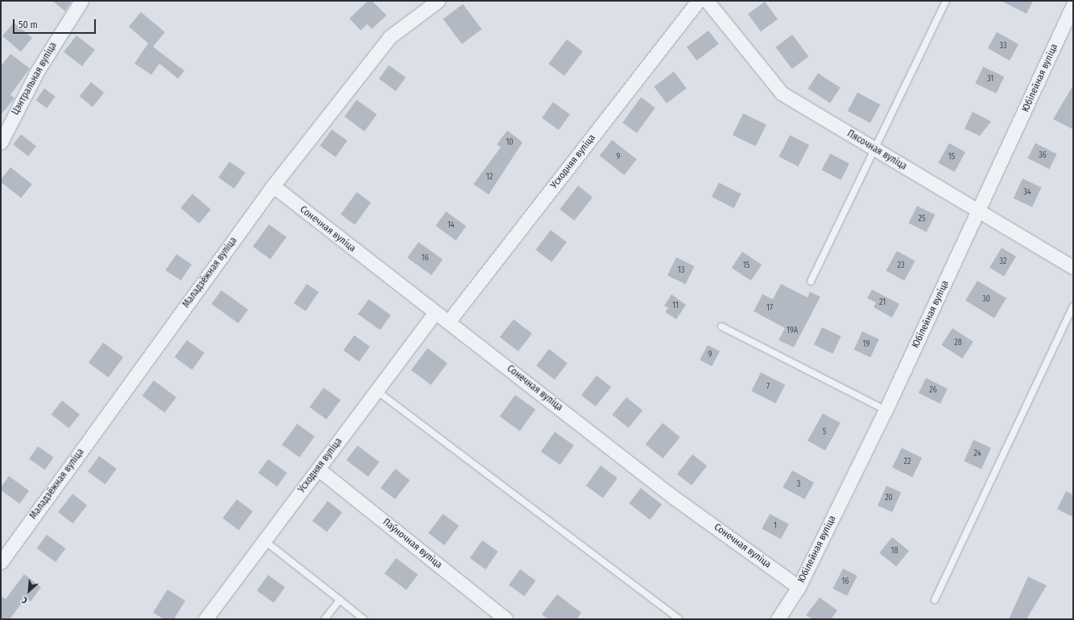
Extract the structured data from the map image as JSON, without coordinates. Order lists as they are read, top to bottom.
{
  "streets": {
    "street": [
      "Юбілейная вуліца",
      "Цэнтральная вуліца",
      "Пясочная вуліца",
      "Усходняя вуліца",
      "Сонечная вуліца",
      "Маладзёжная вуліца",
      "Паўночная вуліца"
    ]
  },
  "crossings": [
    ["Юбілейная вуліца", "Пясочная вуліца"],
    ["Юбілейная вуліца", "Сонечная вуліца"],
    ["Усходняя вуліца", "Сонечная вуліца"],
    ["Усходняя вуліца", "Паўночная вуліца"],
    ["Сонечная вуліца", "Маладзёжная вуліца"]
  ],
  "house_numbers": [
    "33",
    "31",
    "10",
    "36",
    "9",
    "15",
    "12",
    "34",
    "25",
    "14",
    "16",
    "32",
    "15",
    "23",
    "13",
    "30",
    "21",
    "11",
    "17",
    "19А",
    "28",
    "19",
    "9",
    "7",
    "26",
    "5",
    "24",
    "22",
    "3",
    "20",
    "1",
    "18",
    "16"
  ],
  "scale_bar": "50 m",
  "north": "bottom left"
}
